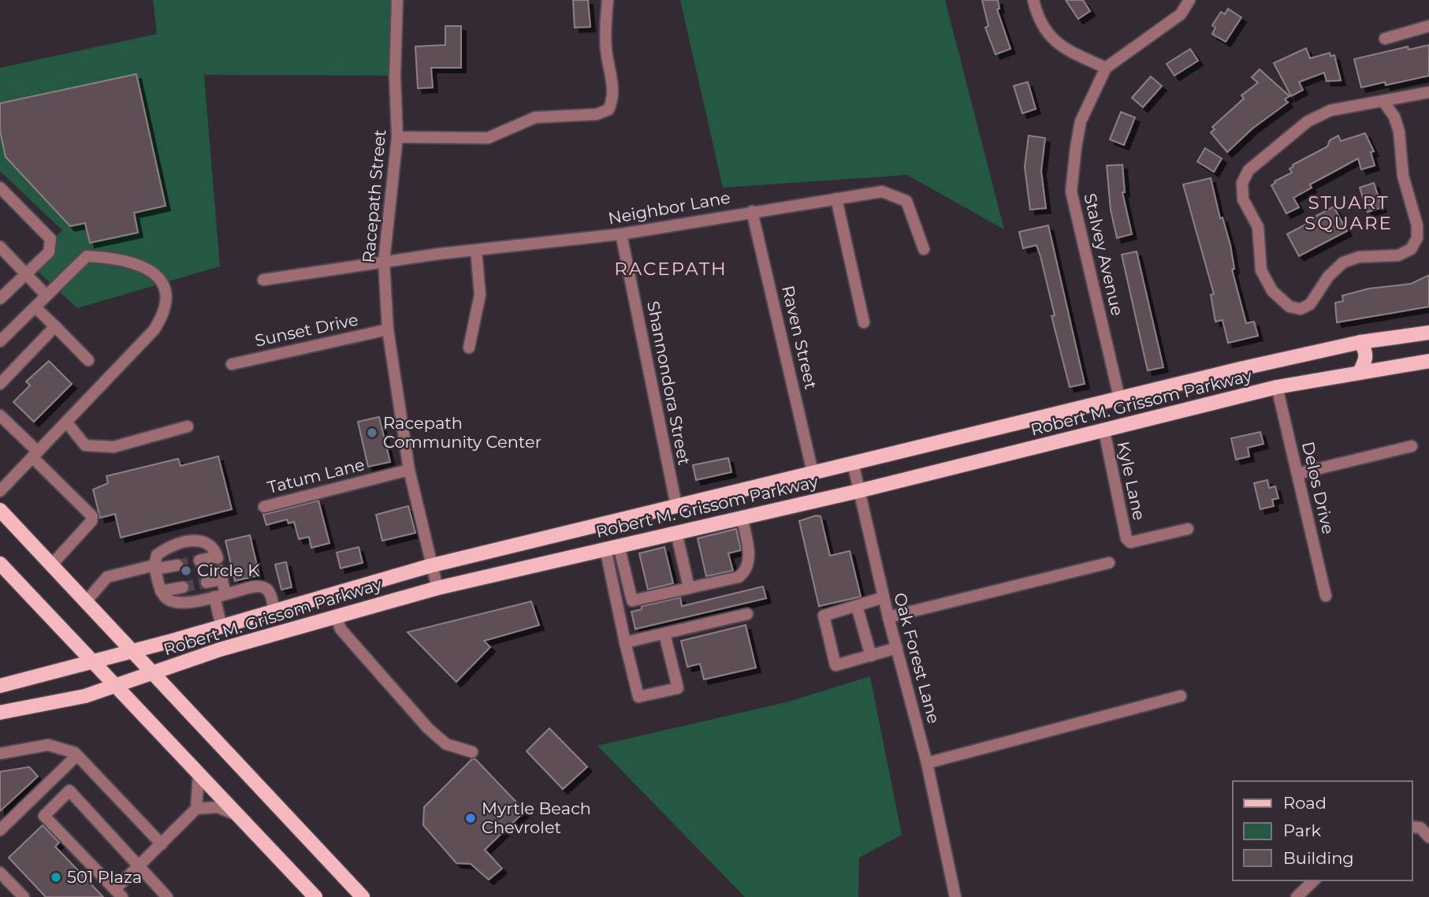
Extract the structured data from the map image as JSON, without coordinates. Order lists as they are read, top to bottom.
{
  "streets": {
    "main road": ["Robert M. Grissom Parkway"],
    "street": [
      "Racepath Street",
      "Neighbor Lane",
      "Stalvey Avenue",
      "Sunset Drive",
      "Raven Street",
      "Shannondora Street",
      "Tatum Lane",
      "Kyle Lane",
      "Delos Drive",
      "Oak Forest Lane"
    ]
  },
  "crossings": [
    ["Racepath Street", "Neighbor Lane"],
    ["Racepath Street", "Sunset Drive"],
    ["Racepath Street", "Robert M. Grissom Parkway"],
    ["Racepath Street", "Tatum Lane"],
    ["Neighbor Lane", "Raven Street"],
    ["Neighbor Lane", "Shannondora Street"],
    ["Stalvey Avenue", "Robert M. Grissom Parkway"],
    ["Raven Street", "Robert M. Grissom Parkway"],
    ["Shannondora Street", "Robert M. Grissom Parkway"],
    ["Robert M. Grissom Parkway", "Kyle Lane"],
    ["Robert M. Grissom Parkway", "Delos Drive"],
    ["Robert M. Grissom Parkway", "Oak Forest Lane"]
  ],
  "districts": ["STUART SQUARE", "RACEPATH"],
  "places": [
    "Racepath Community Center",
    "Circle K",
    "Myrtle Beach Chevrolet",
    "501 Plaza"
  ],
  "legend": ["Road", "Park", "Building"]
}
